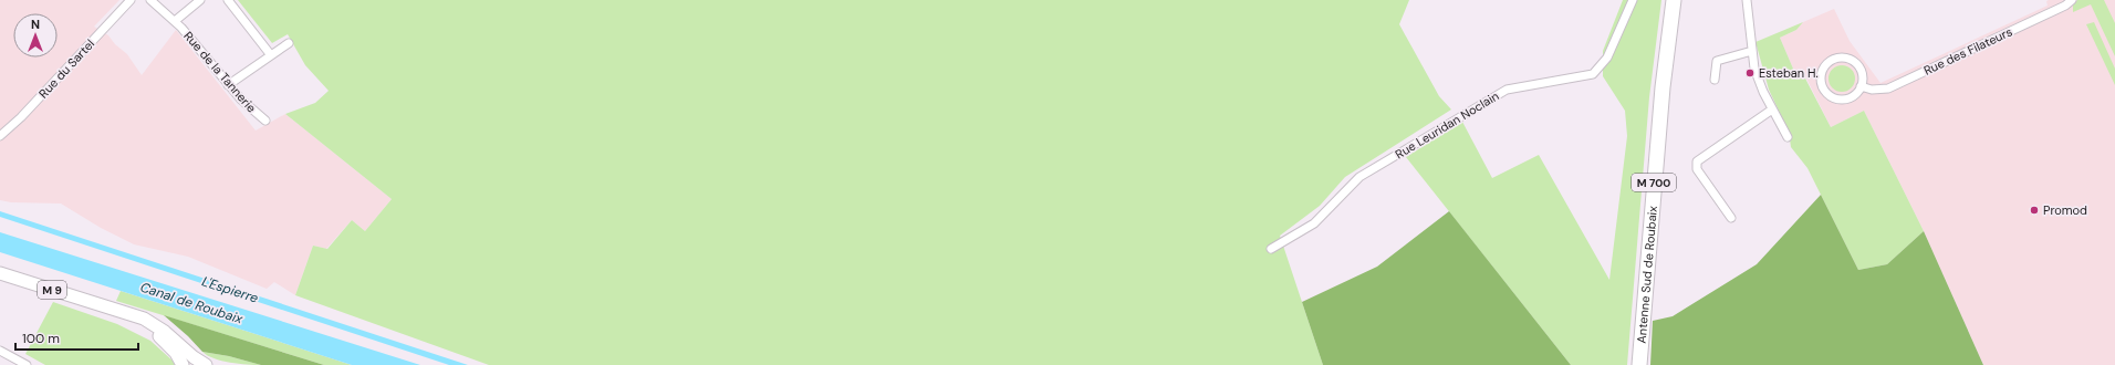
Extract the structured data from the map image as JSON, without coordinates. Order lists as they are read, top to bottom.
{
  "streets": {
    "highway": ["M 700", "Antenne Sud de Roubaix"],
    "main road": ["M 9"],
    "street": [
      "Rue des Filateurs",
      "Rue du Sartel",
      "Rue de la Tannerie",
      "Rue Leuridan Noclain"
    ]
  },
  "water": ["L'Espierre", "Canal de Roubaix"],
  "places": ["Esteban H.", "Promod"],
  "scale_bar": "100 m",
  "north": "top"
}
